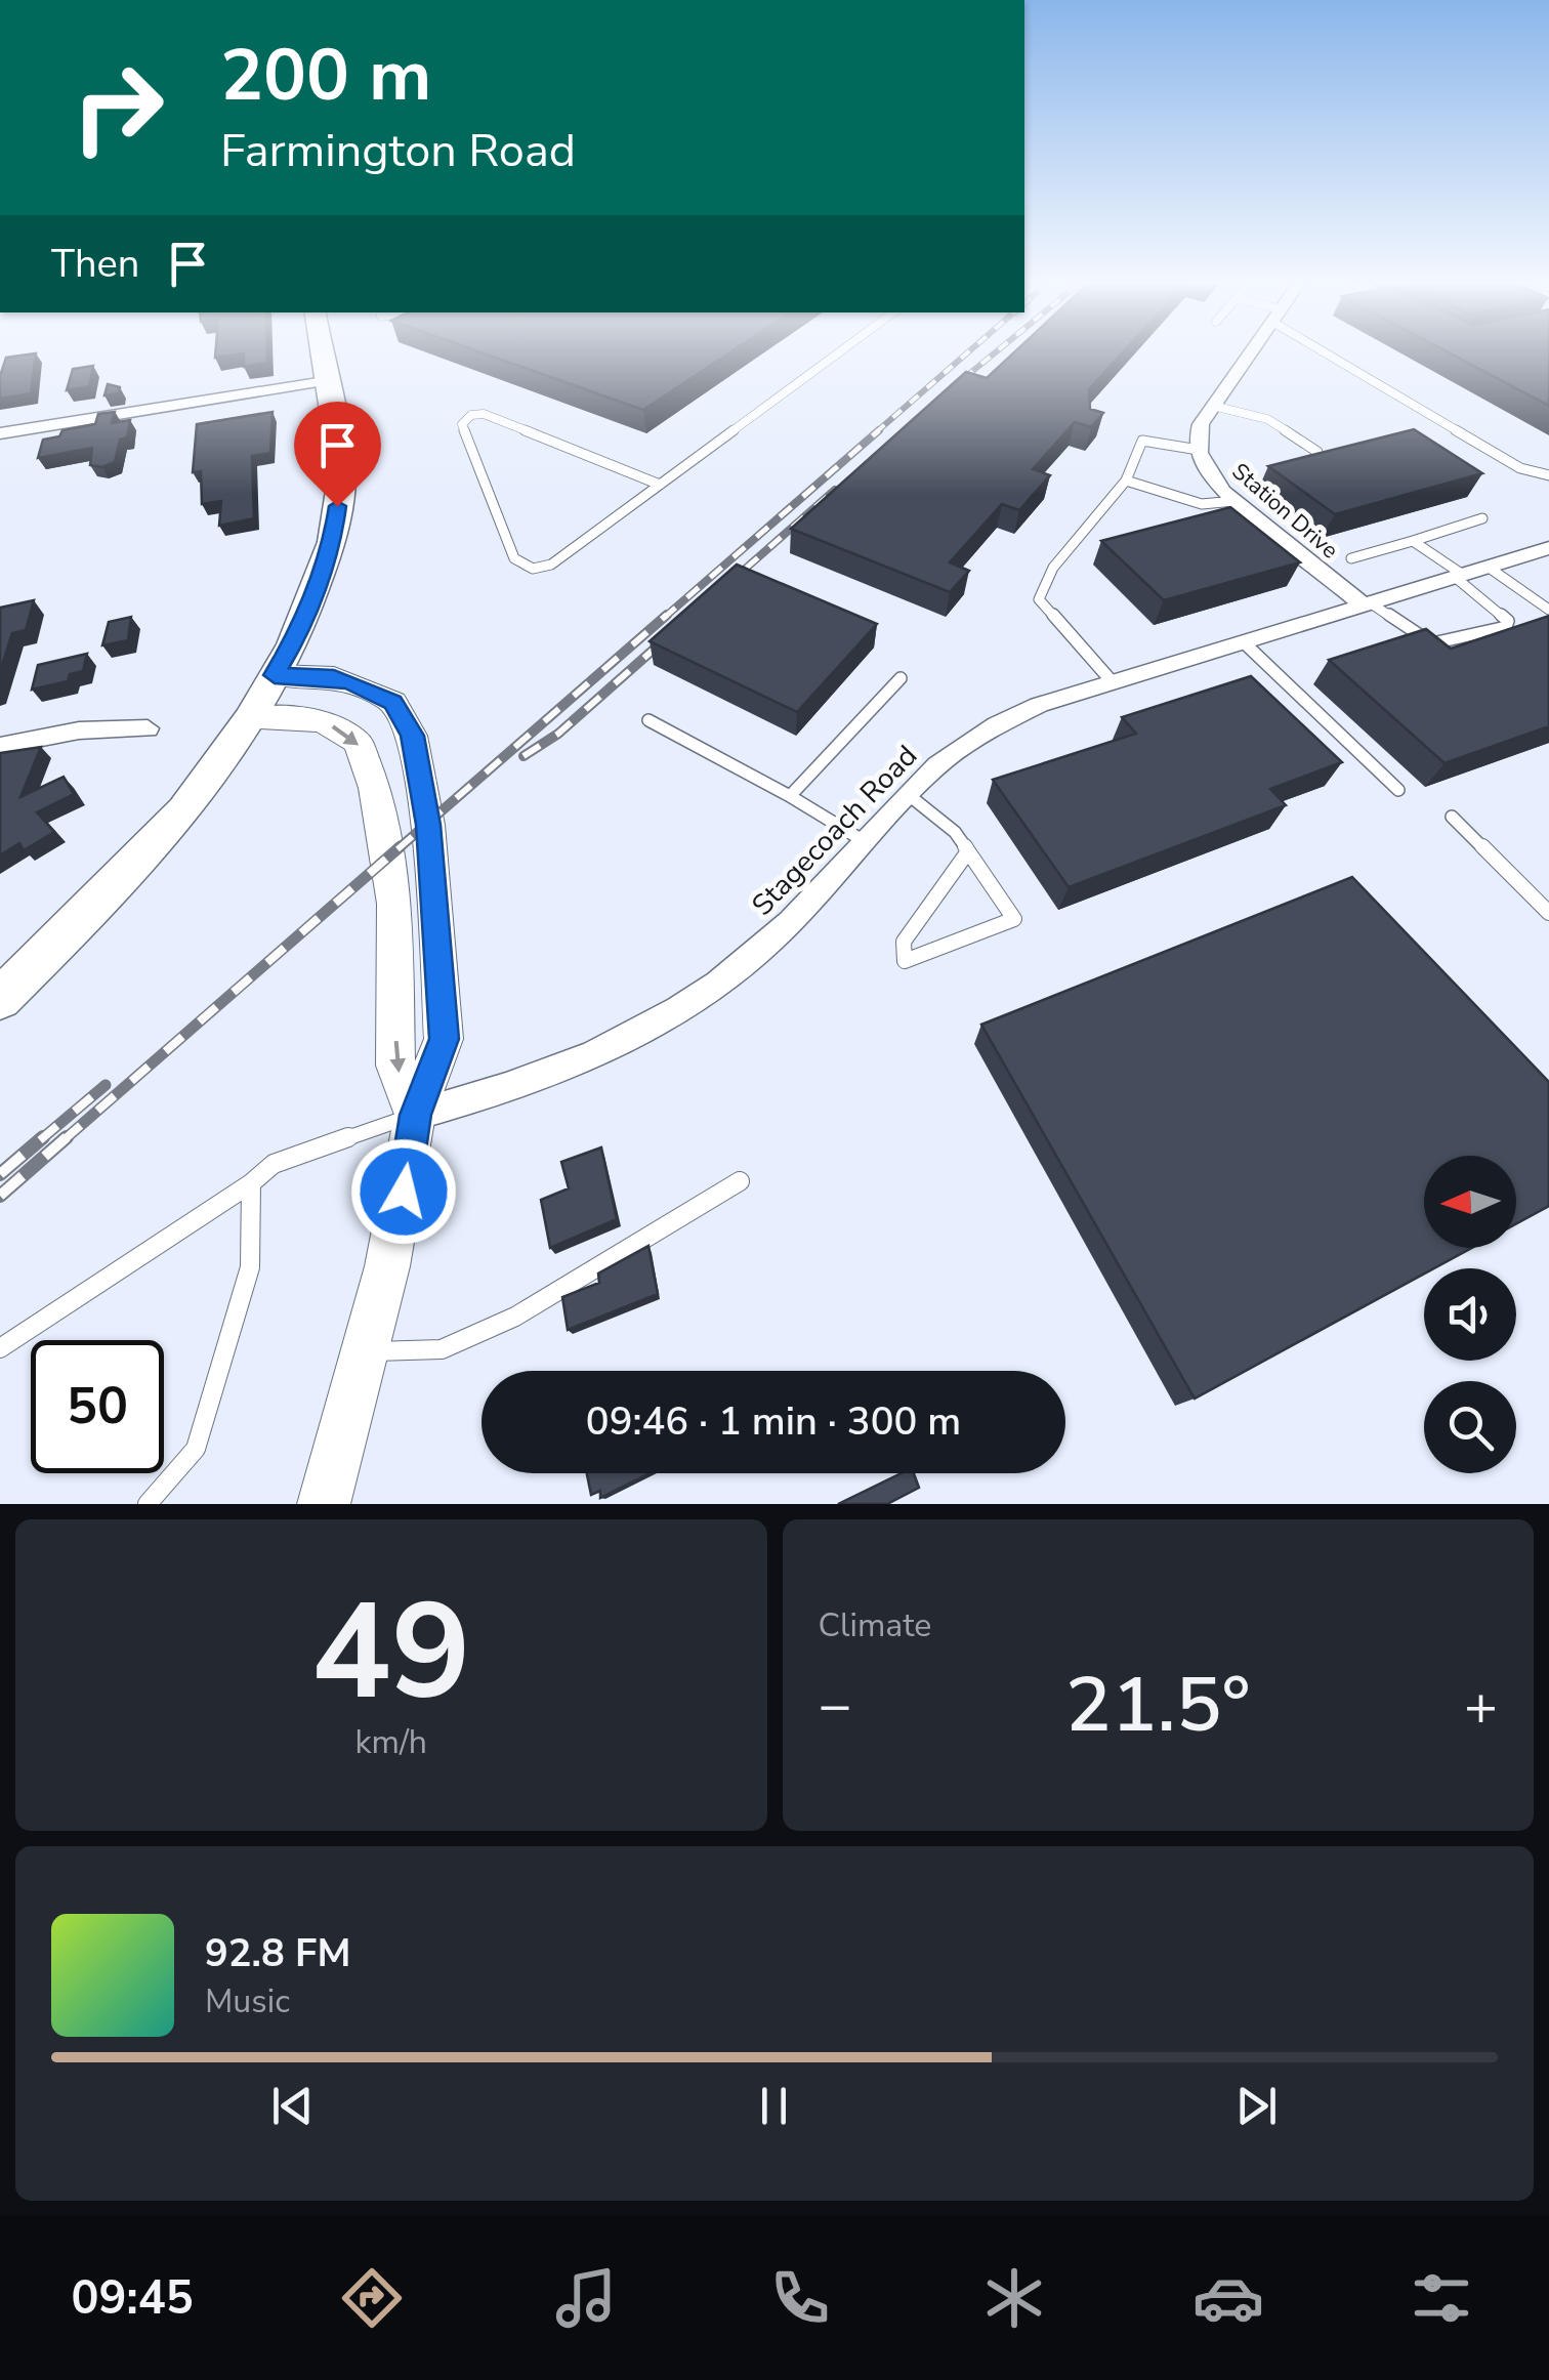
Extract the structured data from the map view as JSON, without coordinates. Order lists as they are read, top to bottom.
{
  "streets": {
    "street": ["Station Drive", "Stagecoach Road"]
  },
  "crossings": [
    ["Station Drive", "Stagecoach Road"]
  ],
  "north": "left",
  "page": {
    "turn": ["200 m", "Farmington Road"],
    "then": "Then",
    "limit": "50",
    "trip": "09:46 · 1 min · 300 m",
    "tile": [
      ["49", "km/h"],
      "Climate"
    ],
    "heat": ["−", "21.5°", "+"],
    "song": ["92.8 FM", "Music"],
    "tabs": "09:45"
  }
}
